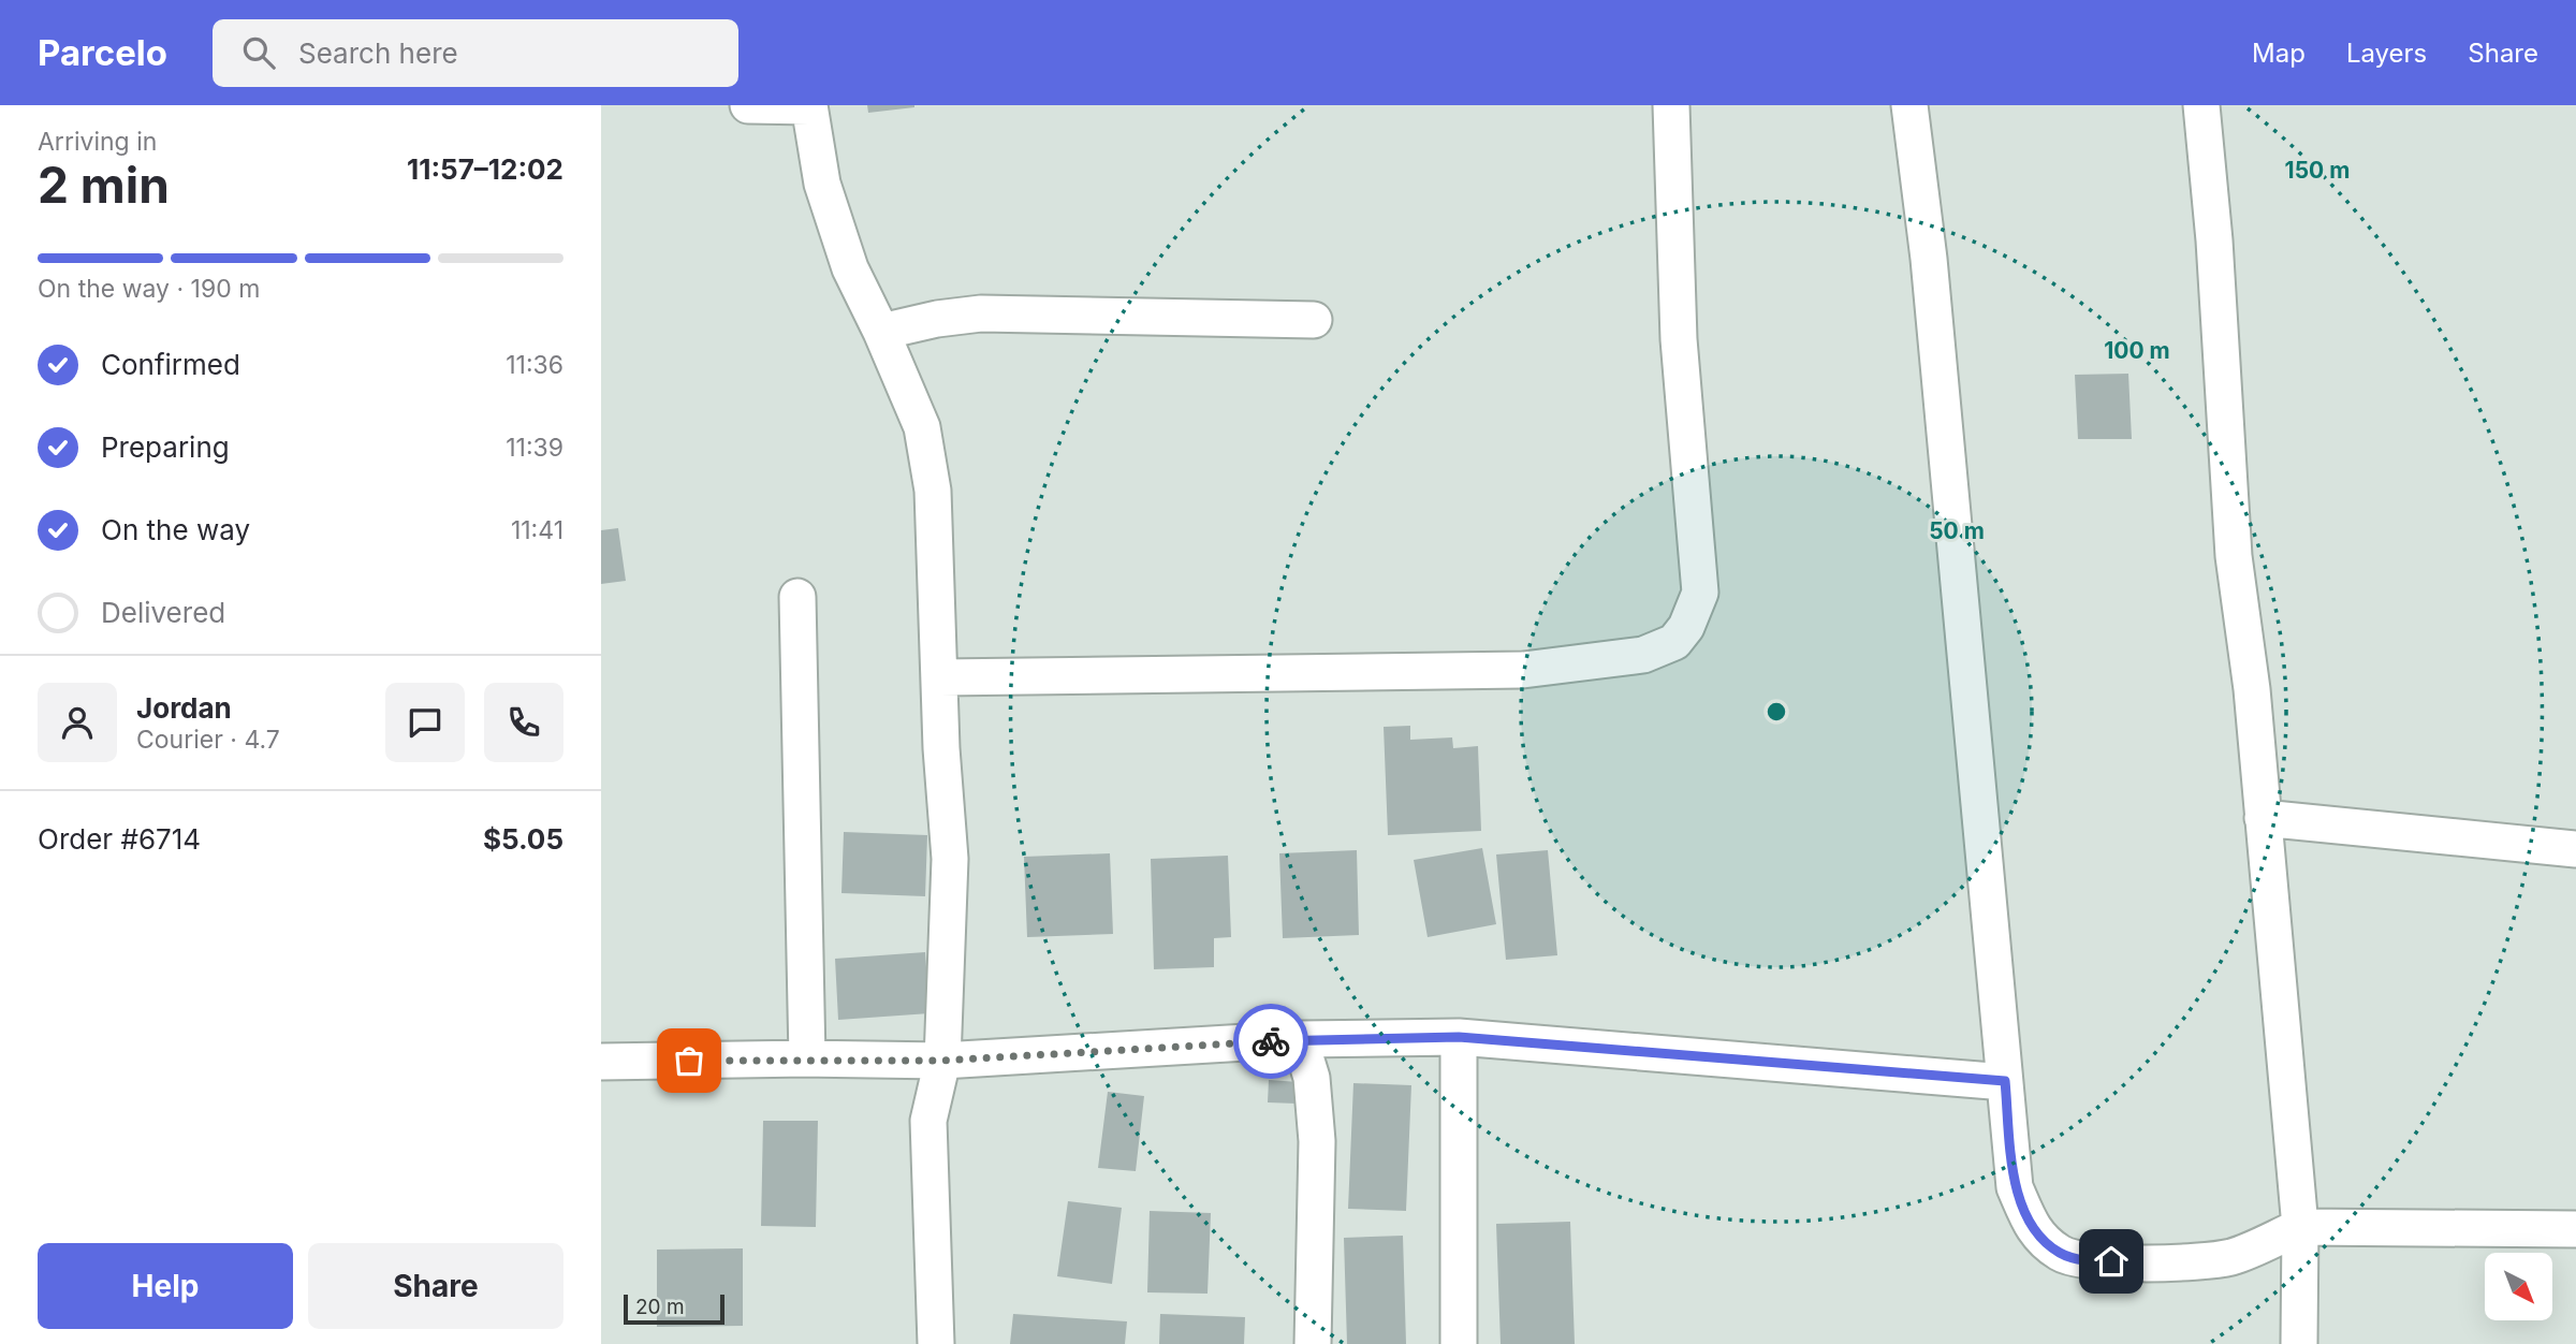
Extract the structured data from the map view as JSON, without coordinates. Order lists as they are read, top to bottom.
{
  "scale_bar": "20 m",
  "north": "bottom right",
  "page": {
    "header": "Parcelo",
    "search": "Search here",
    "nav": ["Map", "Layers", "Share"],
    "heading": ["2 min", "Arriving in", "11:57–12:02"],
    "panel": [
      "Jordan",
      "Courier · 4.7",
      "Order #6714",
      "$5.05"
    ],
    "bar": "On the way · 190 m",
    "list": [
      ["Confirmed", "11:36"],
      ["Preparing", "11:39"],
      ["On the way", "11:41"],
      "Delivered"
    ],
    "buttons": ["Help", "Share"],
    "scale": "20 m"
  },
  "rings": ["150 m", "100 m", "50 m"]
}
